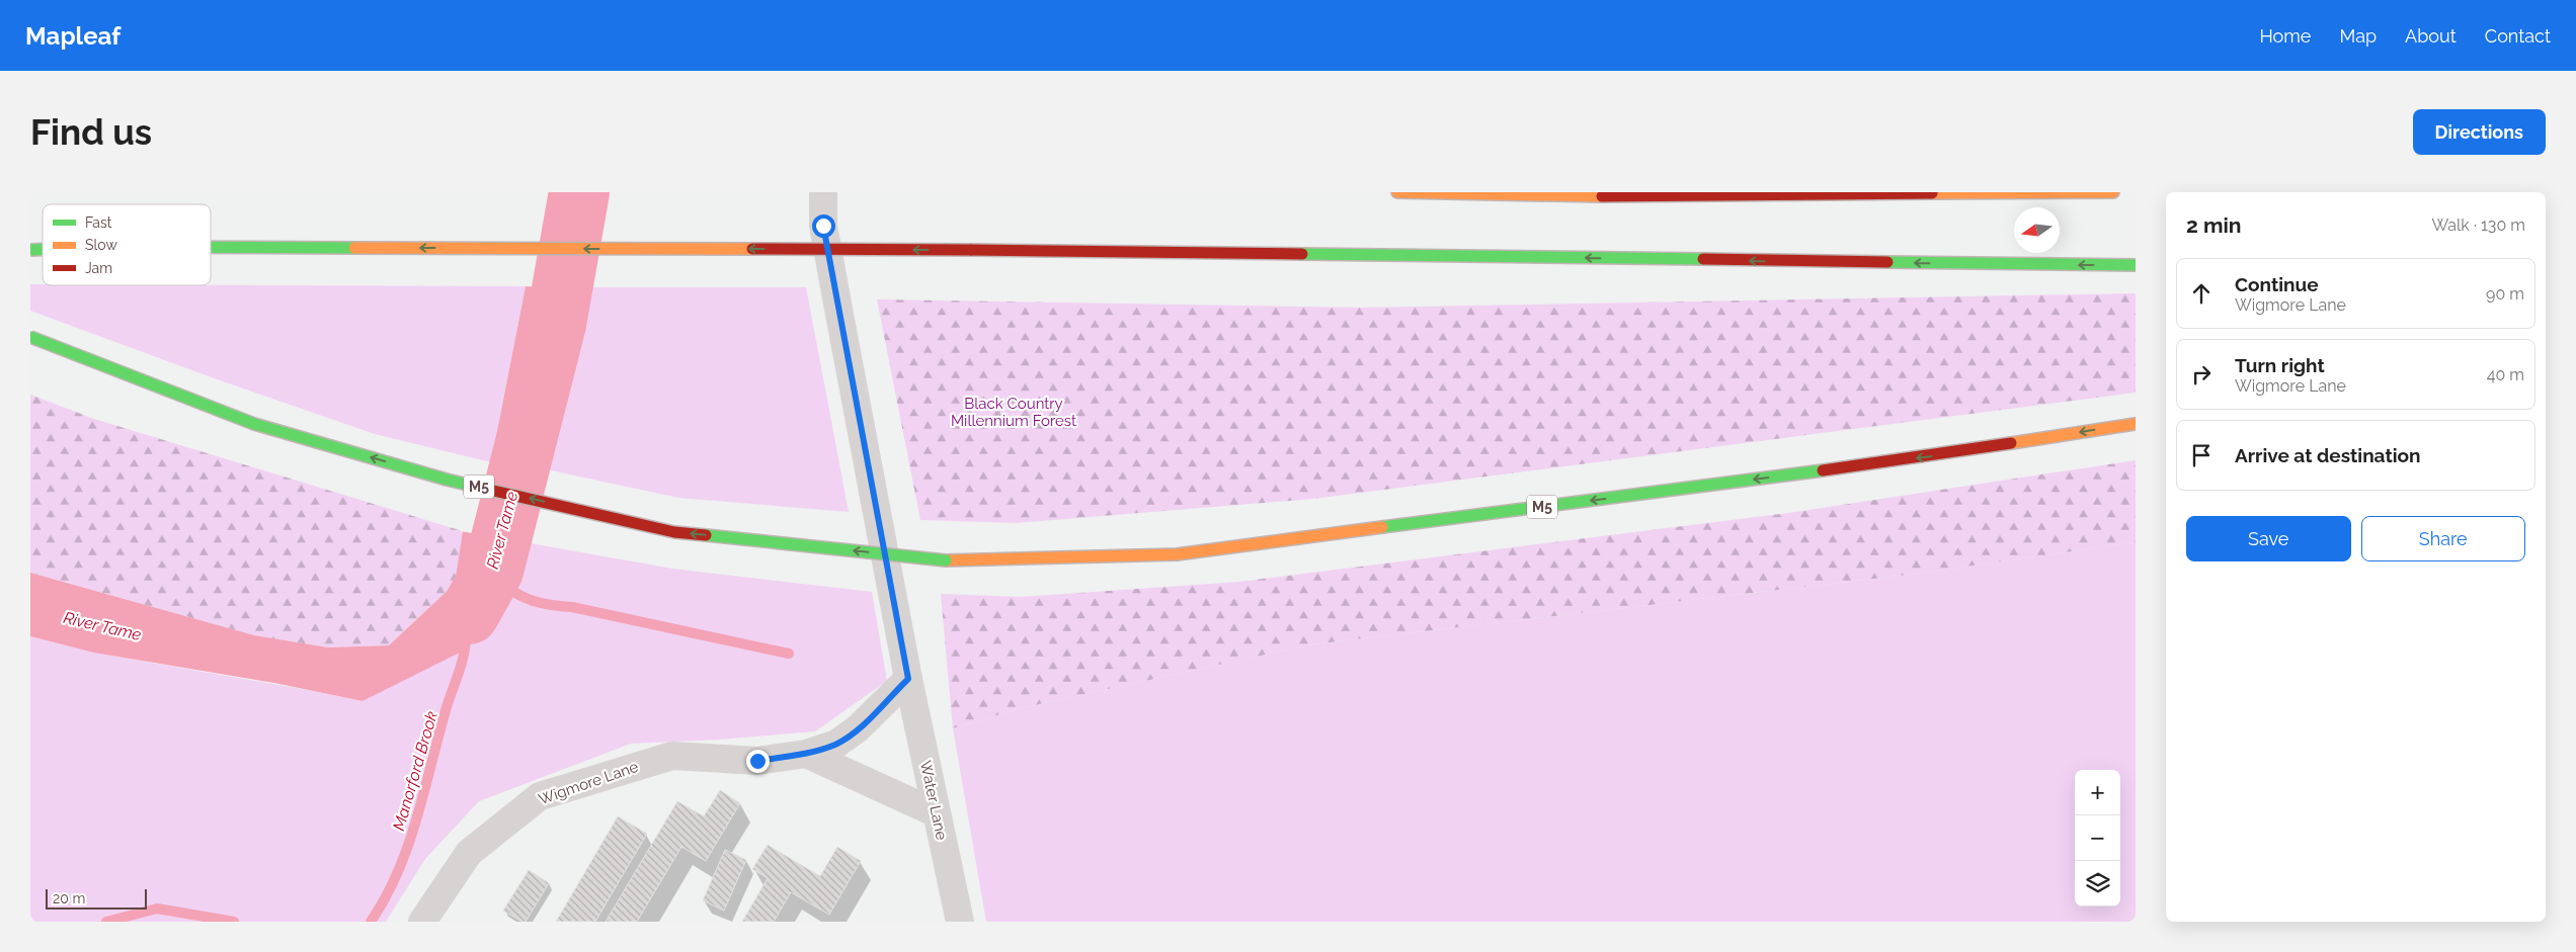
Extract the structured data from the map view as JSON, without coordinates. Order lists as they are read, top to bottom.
{
  "streets": {
    "highway": ["M5"],
    "street": ["Wigmore Lane", "Water Lane"]
  },
  "crossings": [
    ["Wigmore Lane", "Water Lane"]
  ],
  "water": ["River Tame", "Manorford Brook"],
  "parks": ["Black Country Millennium Forest"],
  "legend": ["Fast", "Slow", "Jam"],
  "scale_bar": "20 m",
  "north": "left",
  "page": {
    "header": "Mapleaf",
    "nav": [
      "Home",
      "Map",
      "About",
      "Contact"
    ],
    "buttons": [
      "Directions",
      ["Save", "Share"]
    ],
    "title": "Find us",
    "heading": ["2 min", "Walk · 130 m"],
    "list": [
      ["Continue", "Wigmore Lane", "90 m"],
      ["Turn right", "Wigmore Lane", "40 m"],
      "Arrive at destination"
    ],
    "map_buttons": ["+", "−"],
    "scale": "20 m"
  }
}
